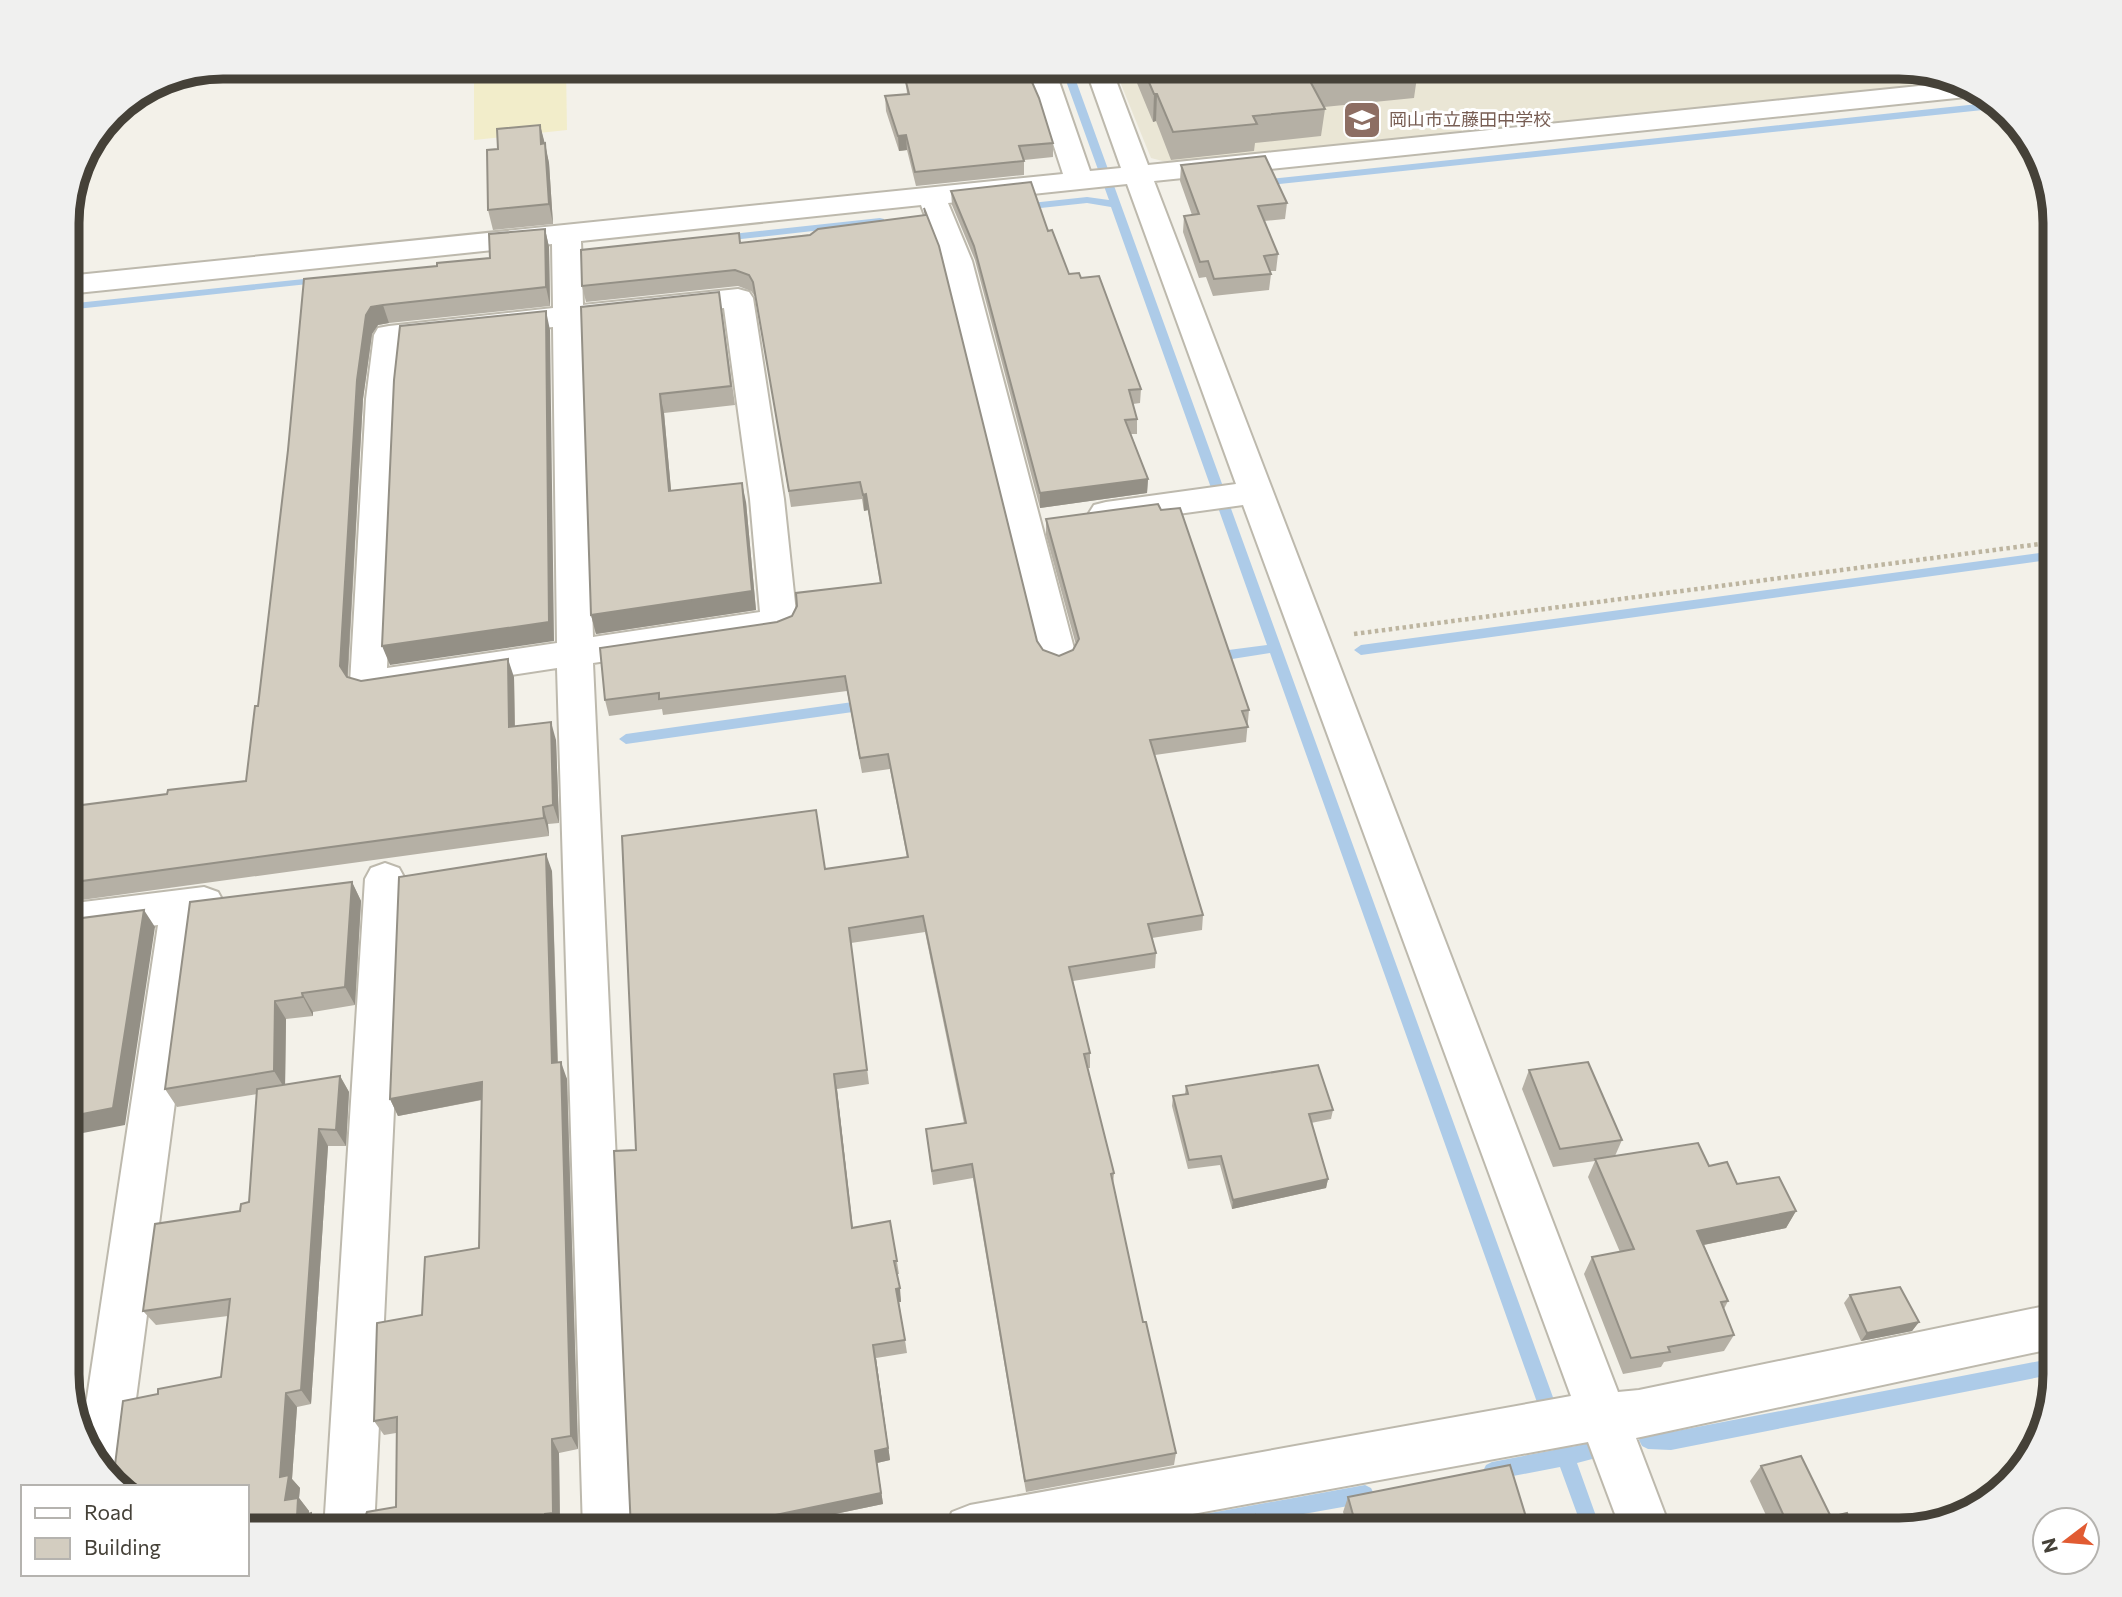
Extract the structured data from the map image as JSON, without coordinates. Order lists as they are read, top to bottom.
{
  "places": {
    "school or university": ["岡山市立藤田中学校"]
  },
  "legend": ["Road", "Building"],
  "north": "left"
}
